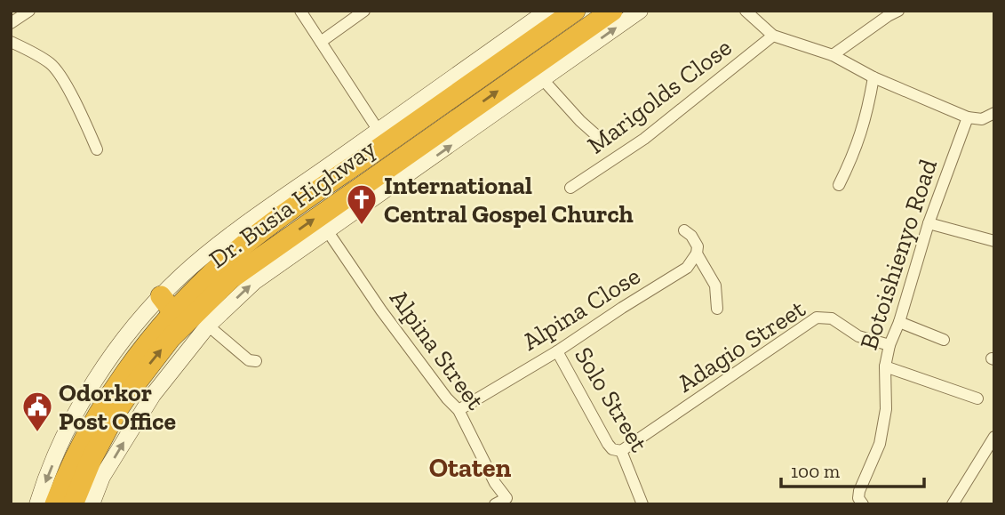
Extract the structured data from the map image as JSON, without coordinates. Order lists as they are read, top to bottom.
{
  "streets": {
    "highway": ["Dr. Busia Highway"],
    "street": [
      "Marigolds Close",
      "Botoishienyo Road",
      "Alpina Close",
      "Adagio Street",
      "Alpina Street",
      "Solo Street"
    ]
  },
  "crossings": [
    ["Dr. Busia Highway", "Alpina Street"],
    ["Botoishienyo Road", "Adagio Street"],
    ["Alpina Close", "Alpina Street"],
    ["Alpina Close", "Solo Street"],
    ["Adagio Street", "Solo Street"]
  ],
  "districts": ["Otaten"],
  "places": {
    "church": ["International Central Gospel Church"],
    "public building": ["Odorkor Post Office"]
  },
  "scale_bar": "100 m"
}
